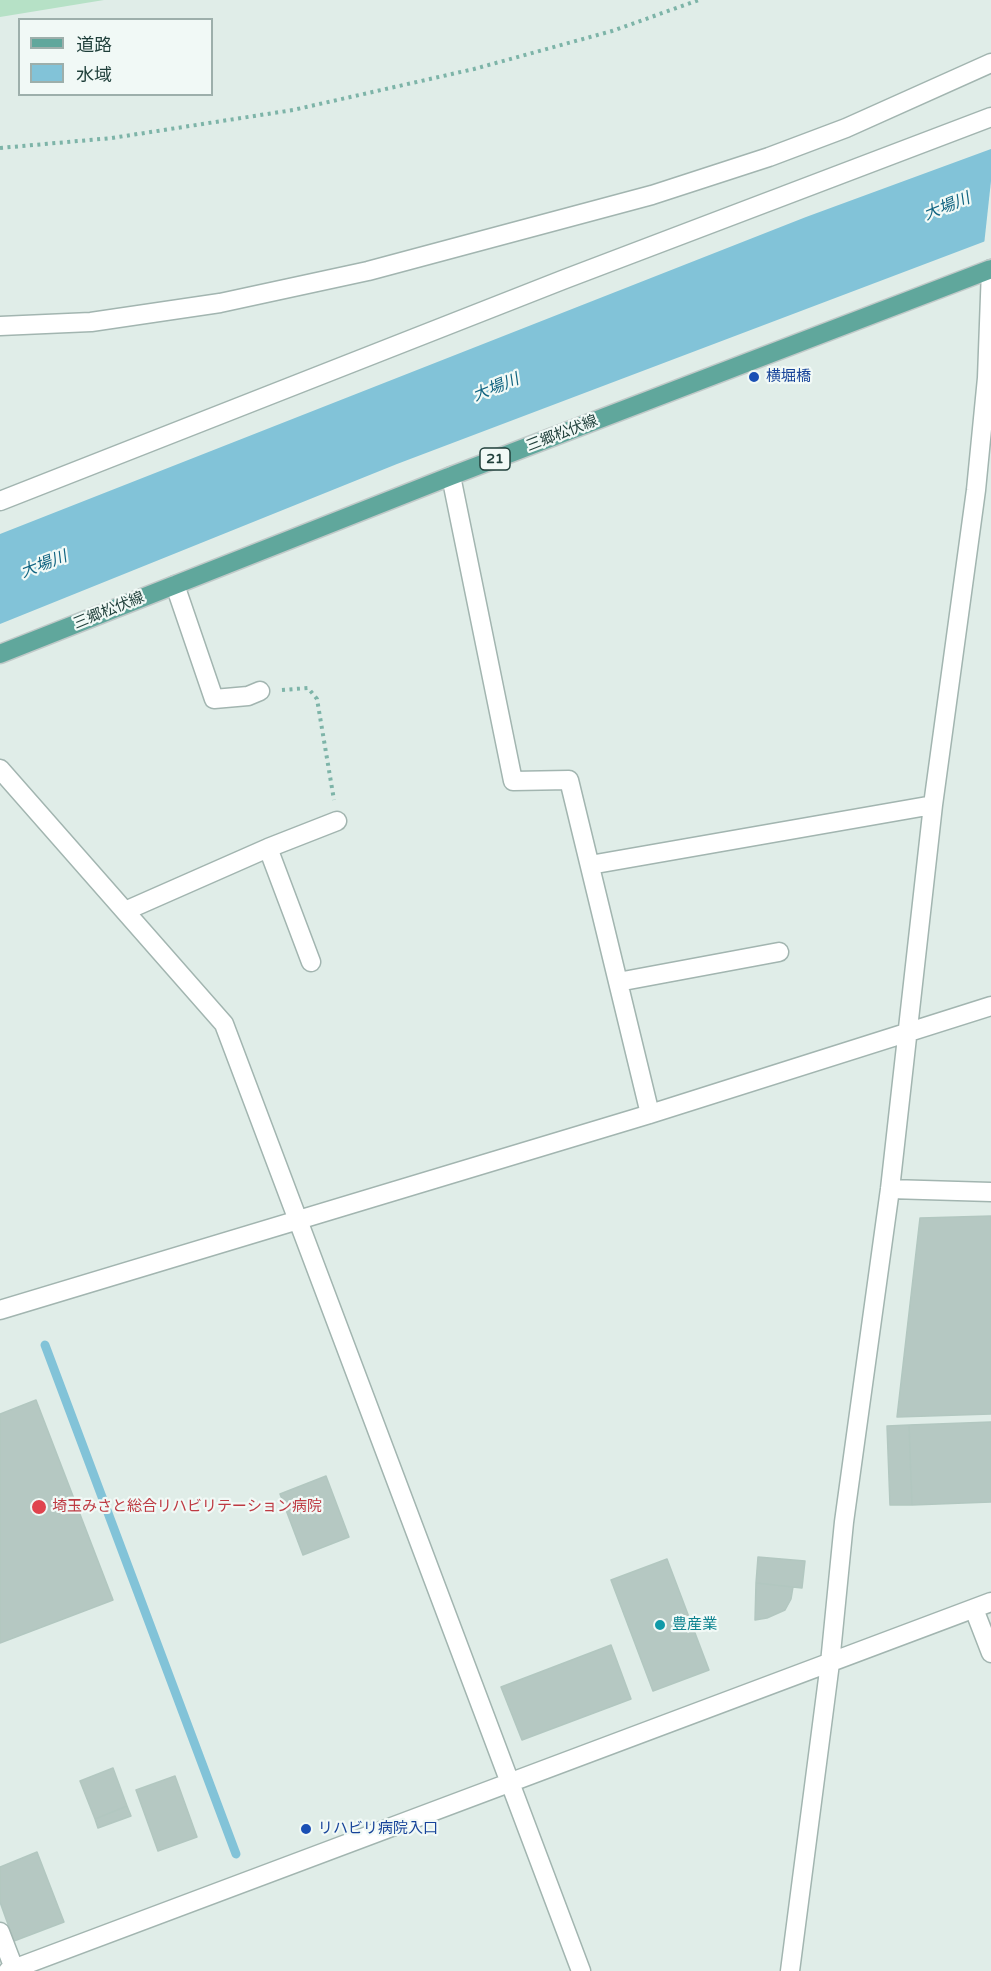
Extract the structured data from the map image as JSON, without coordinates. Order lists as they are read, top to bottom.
{
  "streets": {
    "main road": ["三郷松伏線", "21"]
  },
  "water": ["大場川"],
  "places": [
    "横堀橋",
    "埼玉みさと総合リハビリテーション病院",
    "豊産業",
    "リハビリ病院入口"
  ],
  "legend": ["道路", "水域"]
}
